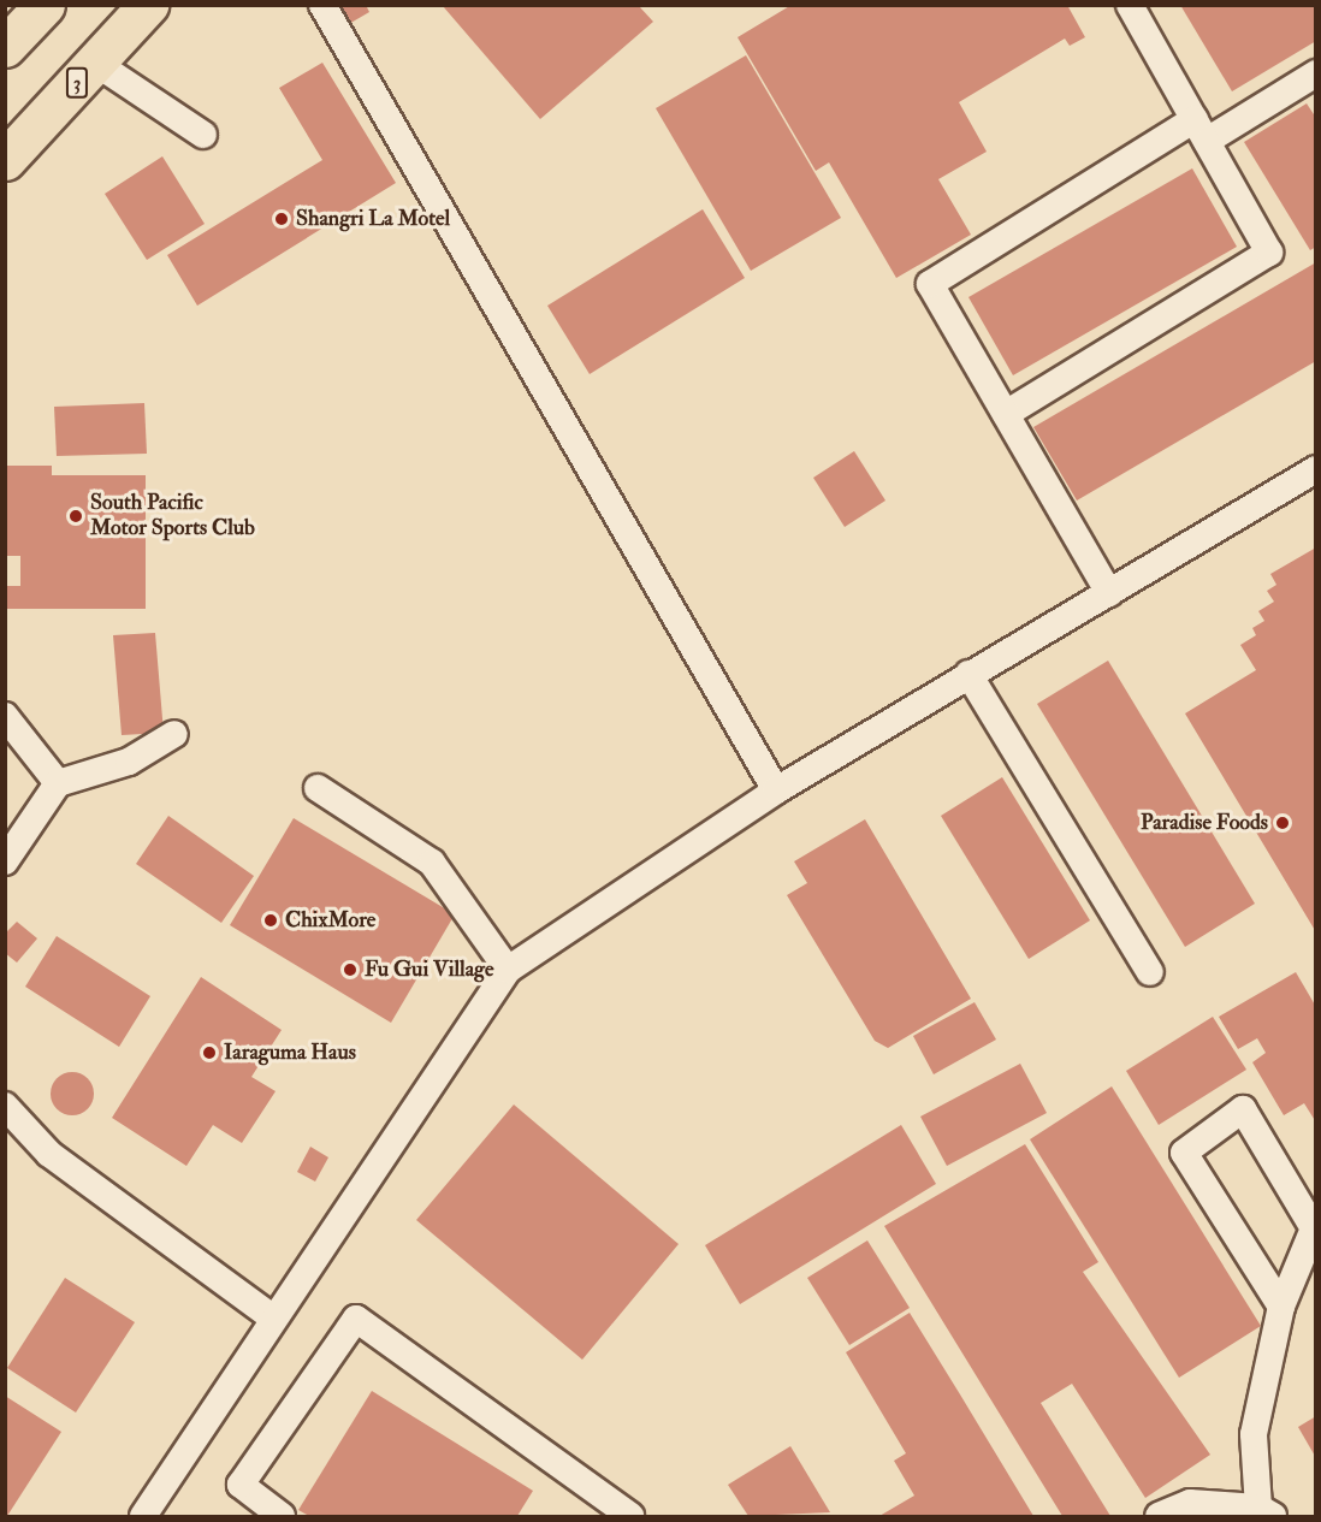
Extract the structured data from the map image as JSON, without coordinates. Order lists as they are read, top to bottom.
{
  "streets": {
    "highway": ["3"]
  },
  "places": [
    "Shangri La Motel",
    "South Pacific Motor Sports Club",
    "Paradise Foods",
    "ChixMore",
    "Fu Gui Village",
    "Iaraguma Haus"
  ]
}
